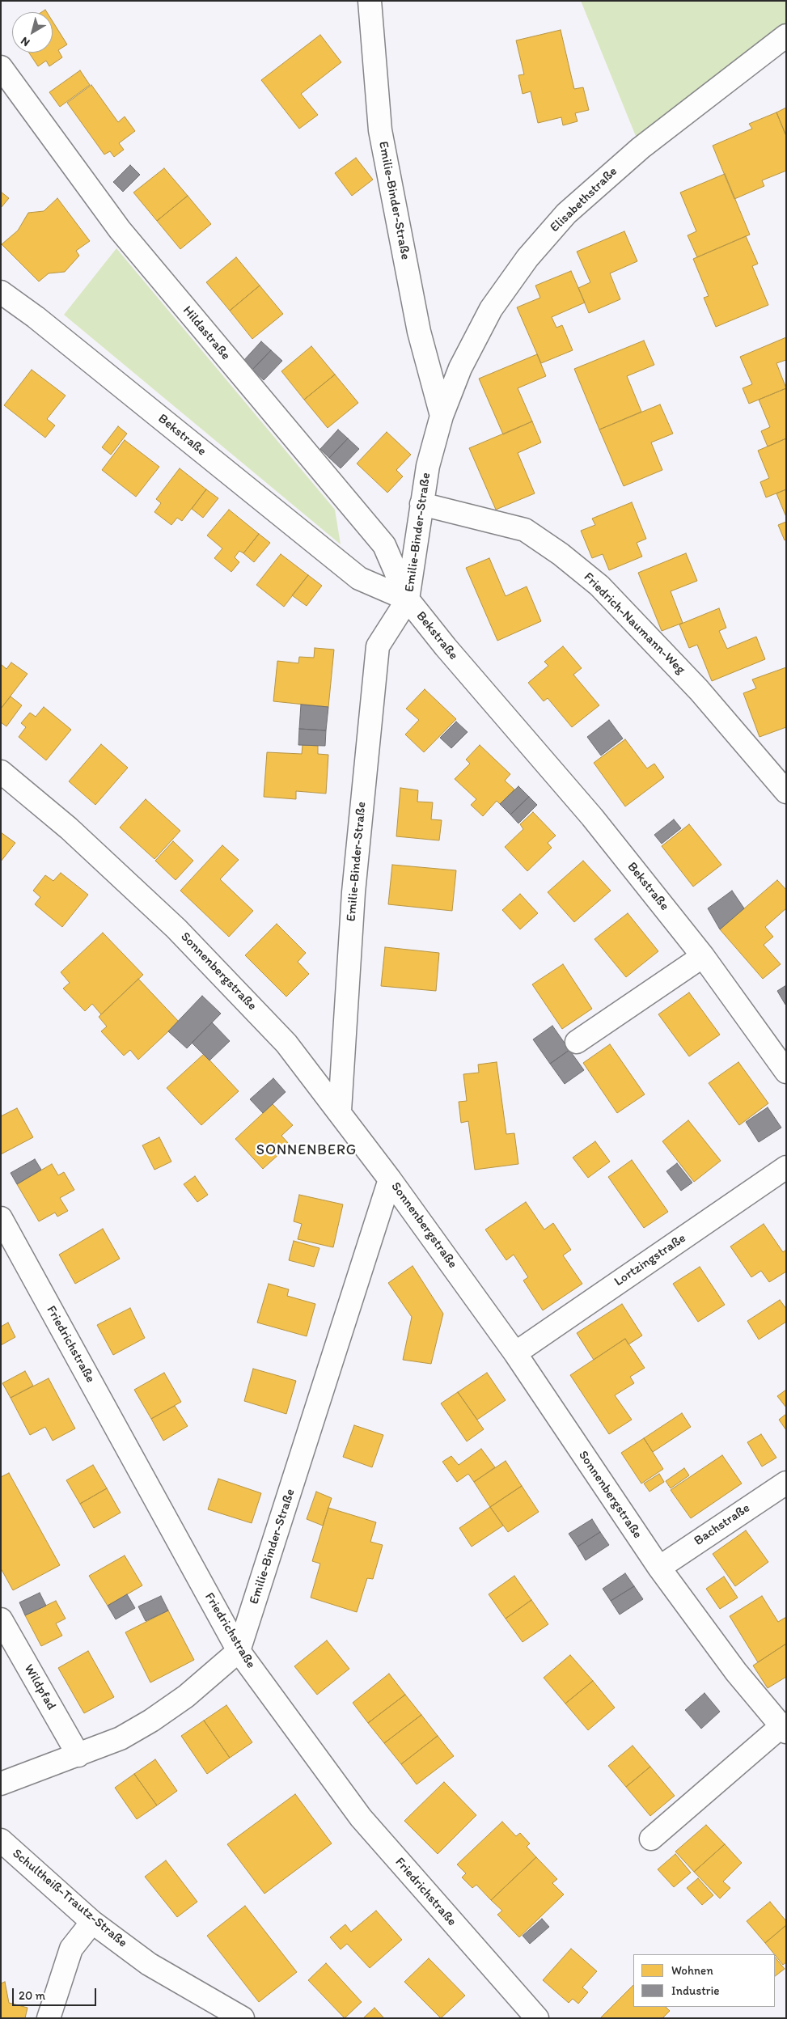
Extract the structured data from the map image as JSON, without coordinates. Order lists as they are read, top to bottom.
{
  "streets": {
    "street": [
      "Elisabethstraße",
      "Emilie-Binder-Straße",
      "Hildastraße",
      "Bekstraße",
      "Friedrich-Naumann-Weg",
      "Sonnenbergstraße",
      "Lortzingstraße",
      "Friedrichstraße",
      "Bachstraße",
      "Wildpfad",
      "Schultheiß-Trautz-Straße"
    ]
  },
  "crossings": [
    ["Elisabethstraße", "Emilie-Binder-Straße"],
    ["Emilie-Binder-Straße", "Hildastraße"],
    ["Emilie-Binder-Straße", "Bekstraße"],
    ["Emilie-Binder-Straße", "Friedrich-Naumann-Weg"],
    ["Emilie-Binder-Straße", "Sonnenbergstraße"],
    ["Emilie-Binder-Straße", "Friedrichstraße"],
    ["Hildastraße", "Bekstraße"],
    ["Sonnenbergstraße", "Lortzingstraße"],
    ["Sonnenbergstraße", "Bachstraße"]
  ],
  "districts": ["SONNENBERG"],
  "legend": ["Wohnen", "Industrie"],
  "scale_bar": "20 m",
  "north": "bottom left"
}
